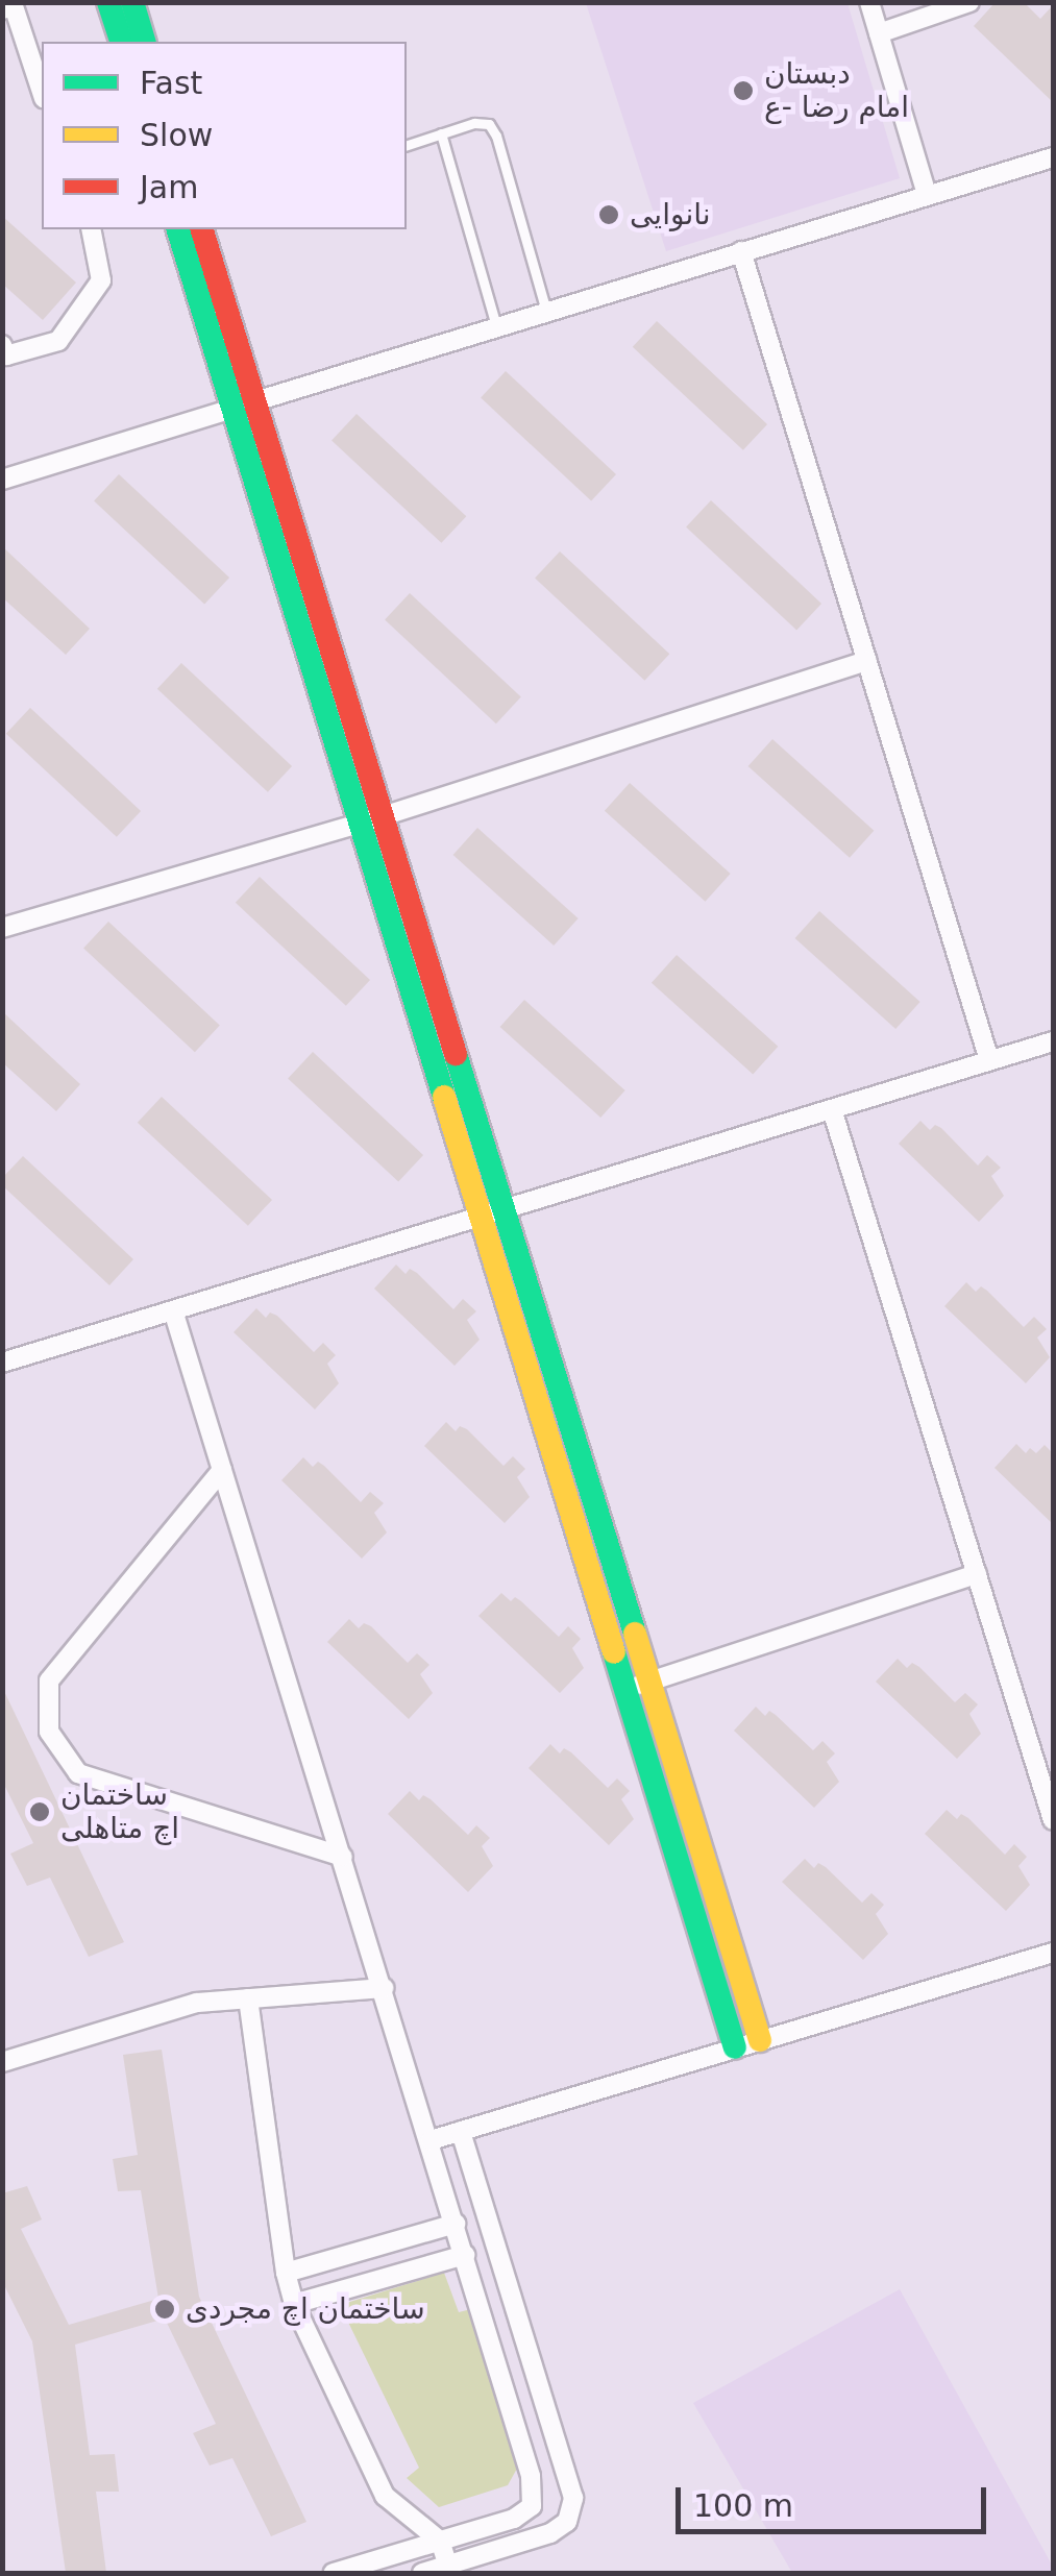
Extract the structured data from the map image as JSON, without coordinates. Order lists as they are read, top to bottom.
{
  "places": [
    "دبستان امام رضا -ع",
    "نانوایی",
    "ساختمان اچ متاهلی",
    "ساختمان اچ مجردی"
  ],
  "legend": ["Fast", "Slow", "Jam"],
  "scale_bar": "100 m"
}
